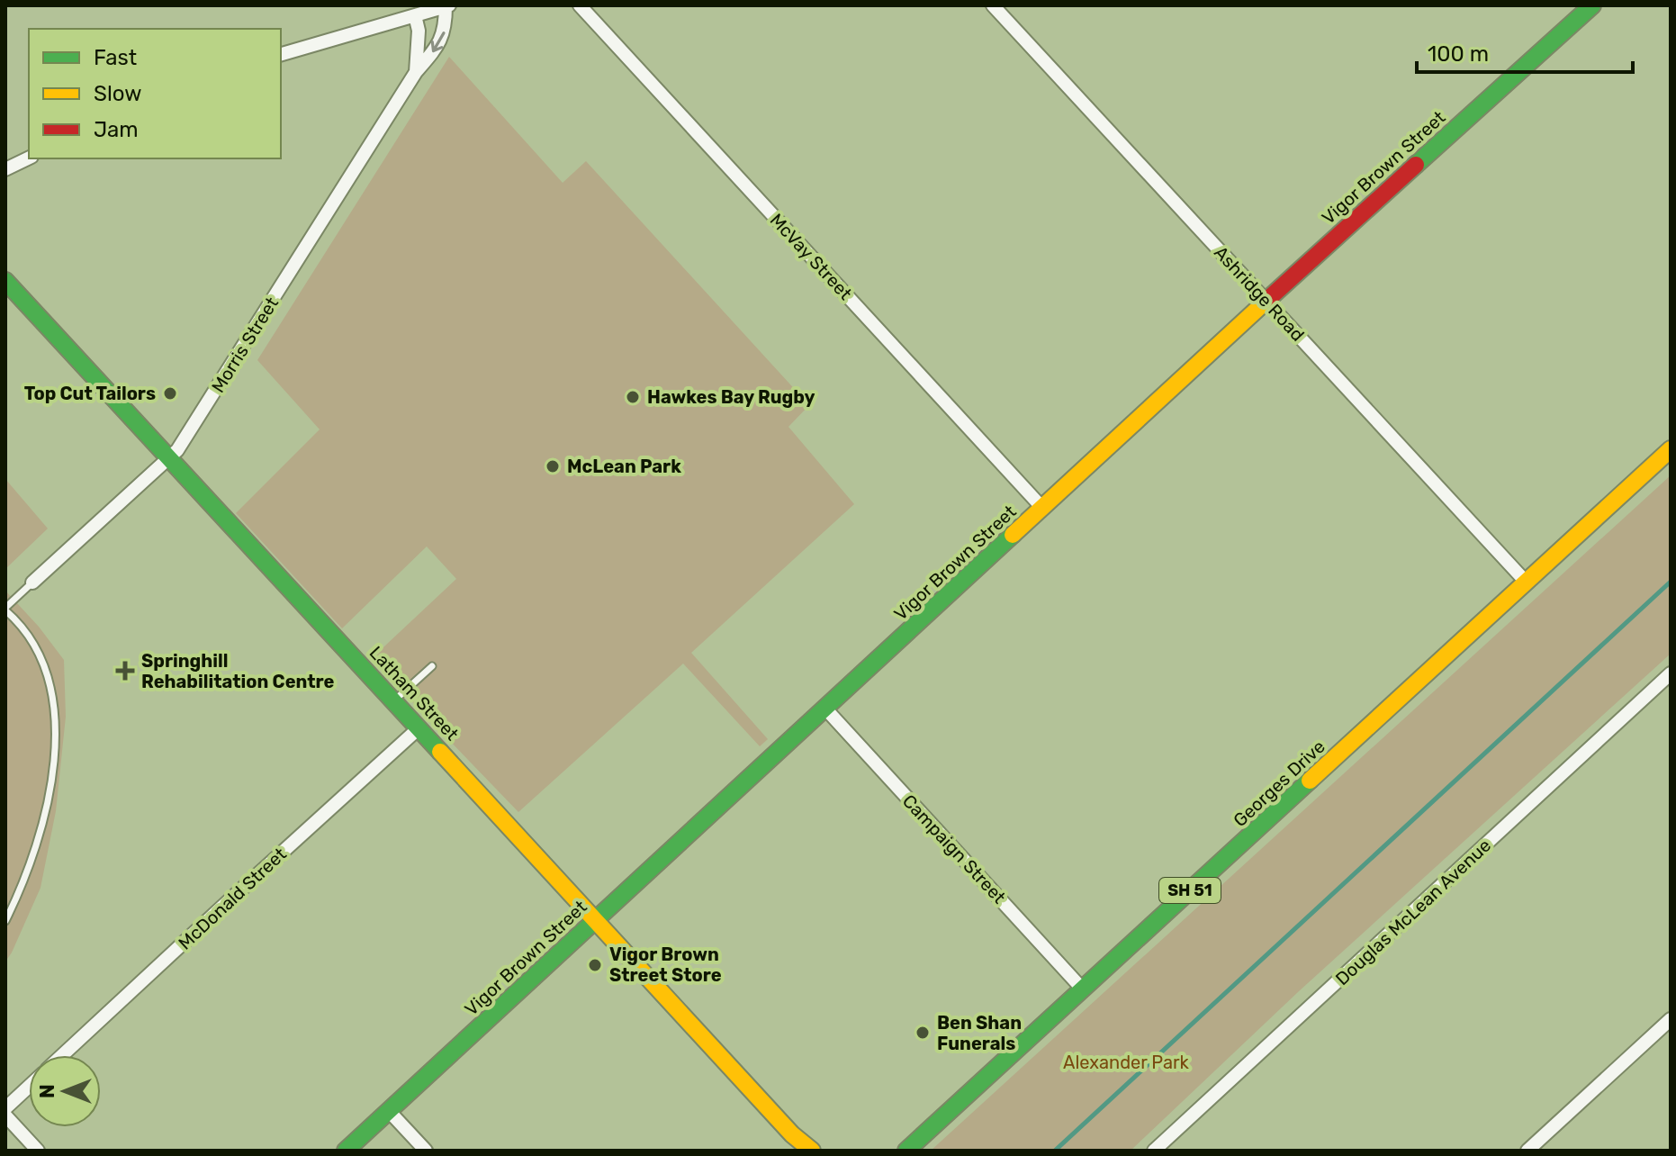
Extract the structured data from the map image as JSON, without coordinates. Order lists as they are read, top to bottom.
{
  "streets": {
    "main road": [
      "Vigor Brown Street",
      "Latham Street",
      "Georges Drive",
      "SH 51"
    ],
    "street": [
      "McVay Street",
      "Ashridge Road",
      "Morris Street",
      "Campaign Street",
      "McDonald Street",
      "Douglas McLean Avenue"
    ]
  },
  "crossings": [
    ["Vigor Brown Street", "McVay Street"],
    ["Vigor Brown Street", "Ashridge Road"],
    ["Vigor Brown Street", "Latham Street"],
    ["Vigor Brown Street", "Campaign Street"],
    ["Ashridge Road", "Georges Drive"],
    ["Morris Street", "Latham Street"],
    ["Latham Street", "McDonald Street"],
    ["Georges Drive", "Campaign Street"]
  ],
  "parks": ["Alexander Park"],
  "places": {
    "other": [
      "Top Cut Tailors",
      "Hawkes Bay Rugby",
      "McLean Park",
      "Vigor Brown Street Store",
      "Ben Shan Funerals"
    ],
    "health": ["Springhill Rehabilitation Centre"]
  },
  "legend": ["Fast", "Slow", "Jam"],
  "scale_bar": "100 m",
  "north": "left"
}
